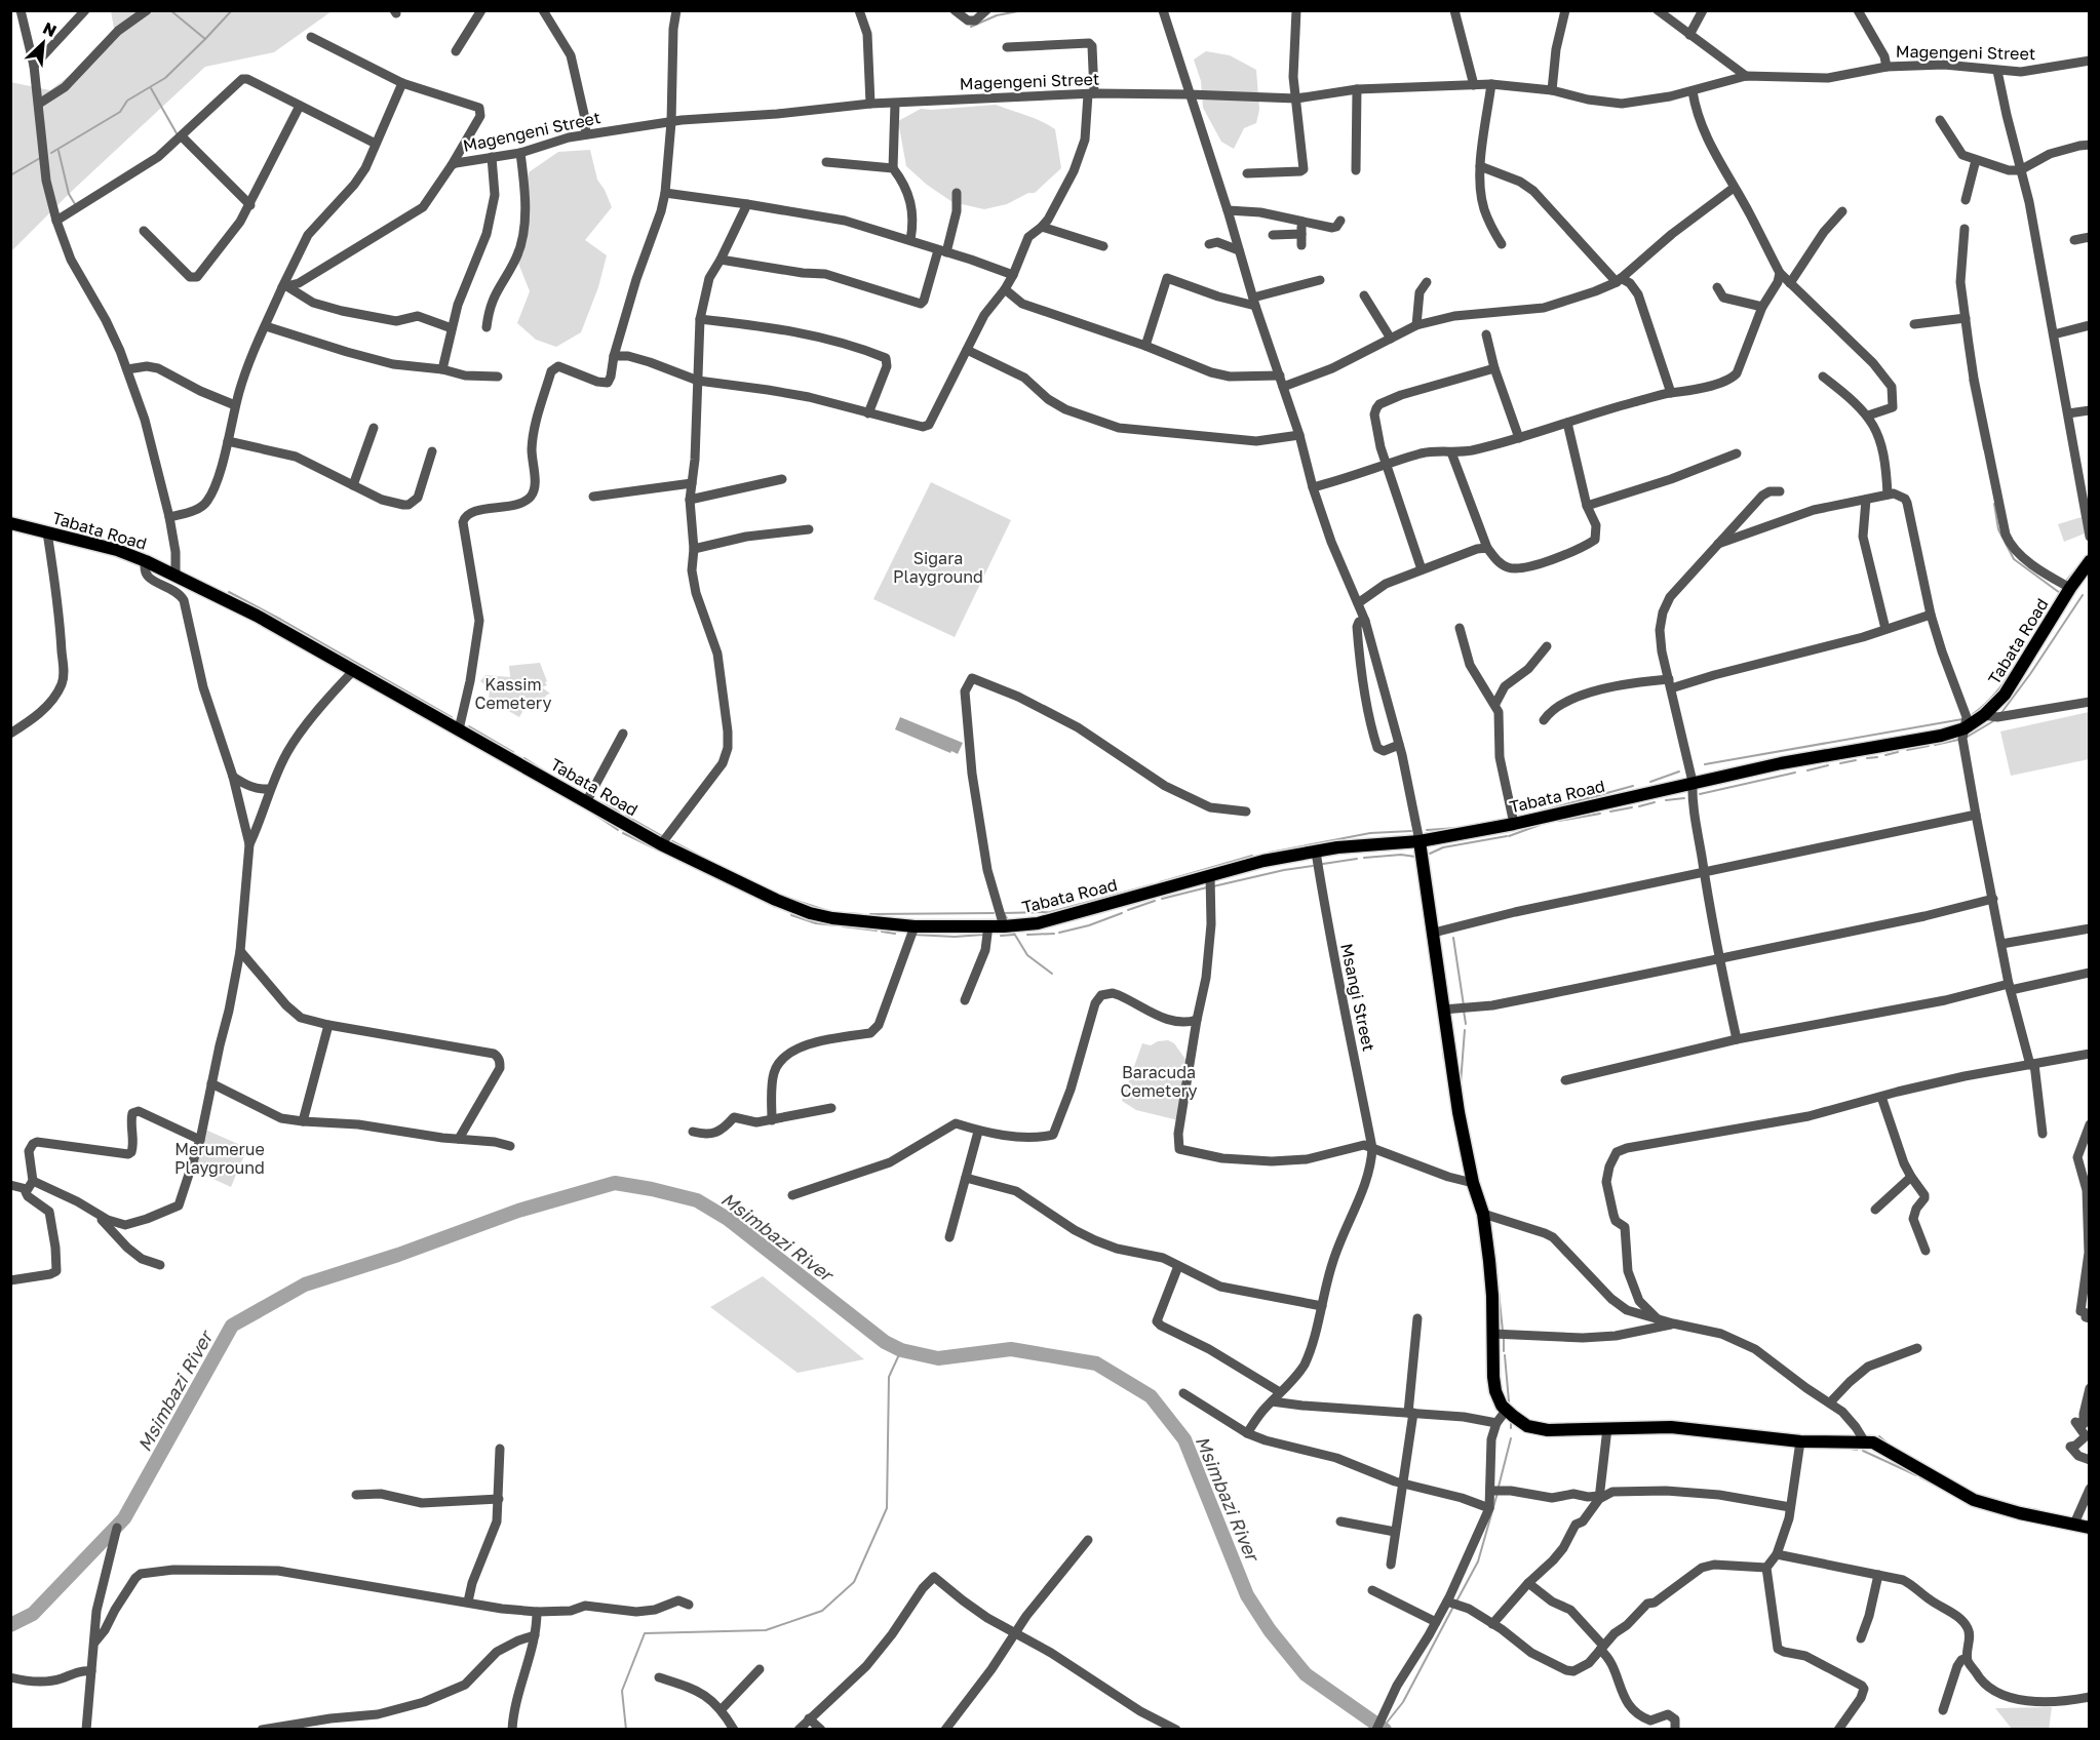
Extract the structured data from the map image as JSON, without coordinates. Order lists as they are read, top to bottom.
{
  "streets": {
    "main road": ["Tabata Road"],
    "street": ["Magengeni Street", "Msangi Street"]
  },
  "crossings": [
    ["Tabata Road", "Msangi Street"]
  ],
  "water": ["Msimbazi River"],
  "parks": [
    "Sigara Playground",
    "Kassim Cemetery",
    "Baracuda Cemetery",
    "Merumerue Playground"
  ],
  "north": "top right"
}
